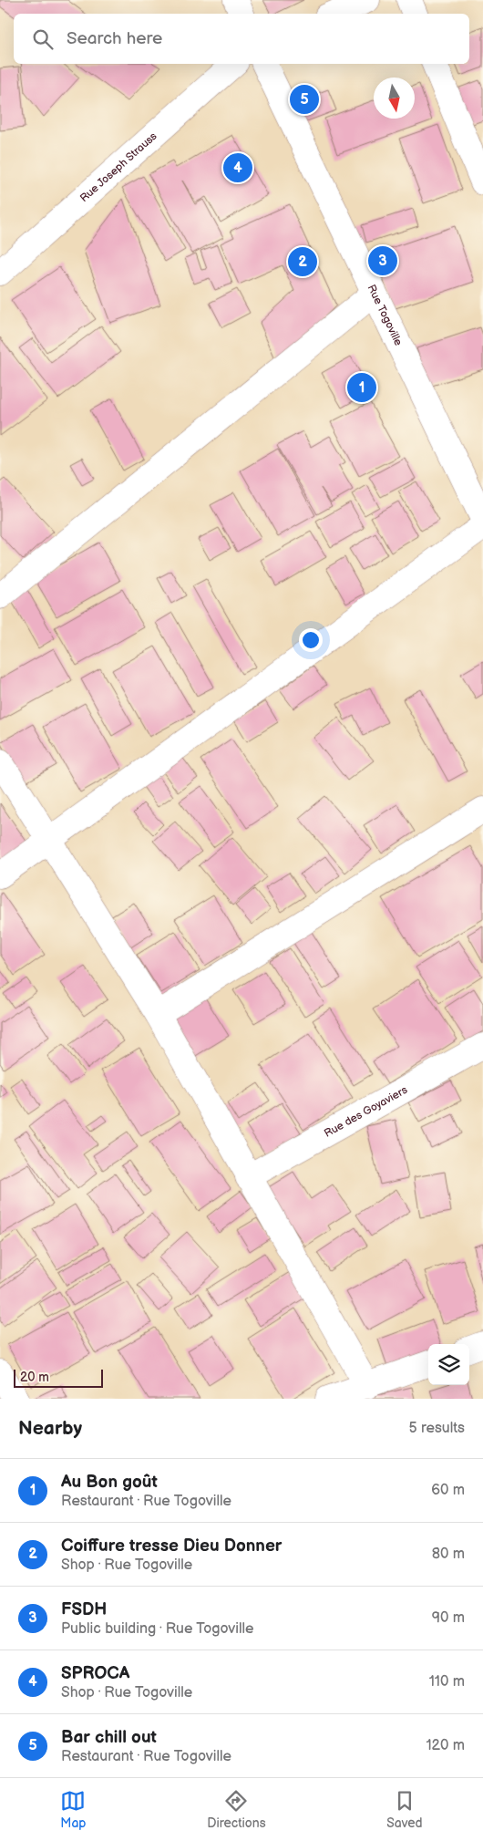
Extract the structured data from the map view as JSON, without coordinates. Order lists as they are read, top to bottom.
{
  "streets": {
    "street": ["Rue Joseph Strauss", "Rue Togoville", "Rue des Goyaviers"]
  },
  "scale_bar": "20 m",
  "north": "bottom",
  "page": {
    "search": "Search here",
    "pins": [
      "5",
      "4",
      "3",
      "2",
      "1"
    ],
    "scale": "20 m",
    "heading": ["Nearby", "5 results"],
    "list": [
      {
        "mark": "1",
        "name": "Au Bon goût",
        "note": "Restaurant · Rue Togoville",
        "value": "60 m"
      },
      {
        "mark": "2",
        "name": "Coiffure tresse Dieu Donner",
        "note": "Shop · Rue Togoville",
        "value": "80 m"
      },
      {
        "mark": "3",
        "name": "FSDH",
        "note": "Public building · Rue Togoville",
        "value": "90 m"
      },
      {
        "mark": "4",
        "name": "SPROCA",
        "note": "Shop · Rue Togoville",
        "value": "110 m"
      },
      {
        "mark": "5",
        "name": "Bar chill out",
        "note": "Restaurant · Rue Togoville",
        "value": "120 m"
      }
    ],
    "nav": ["Map", "Directions", "Saved"]
  }
}
